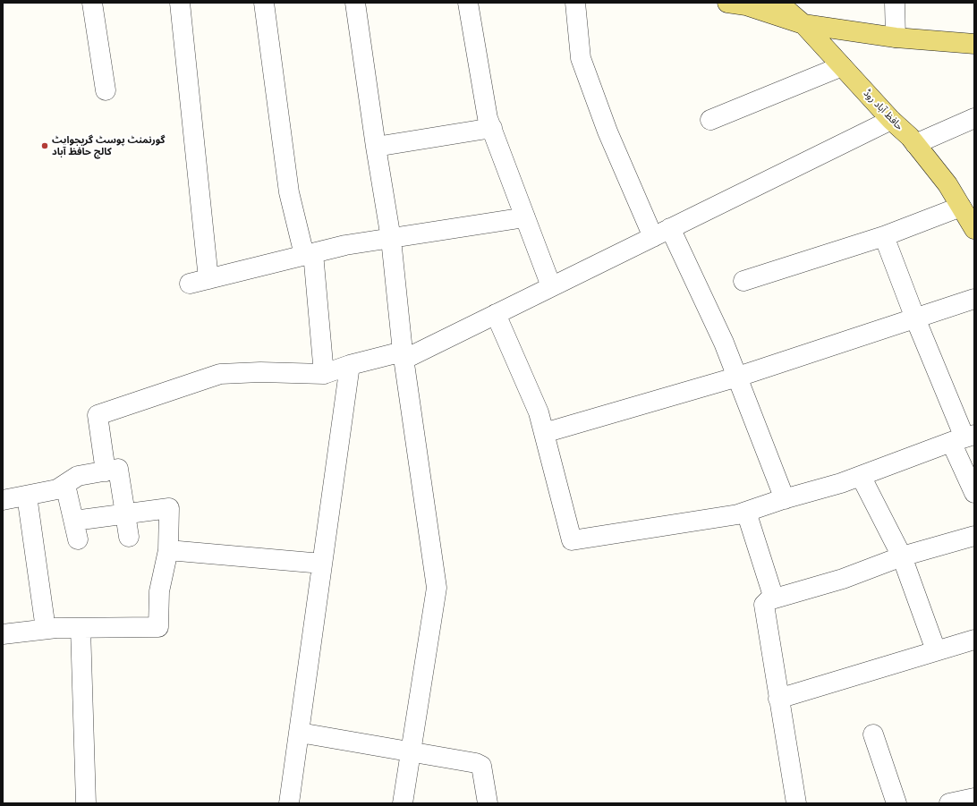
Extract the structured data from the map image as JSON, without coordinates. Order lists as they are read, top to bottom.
{
  "streets": {
    "main road": ["حافظ آباد روڈ"]
  },
  "places": ["گورنمنٹ پوسٹ گریجوایٹ کالج حافظ آباد"]
}
